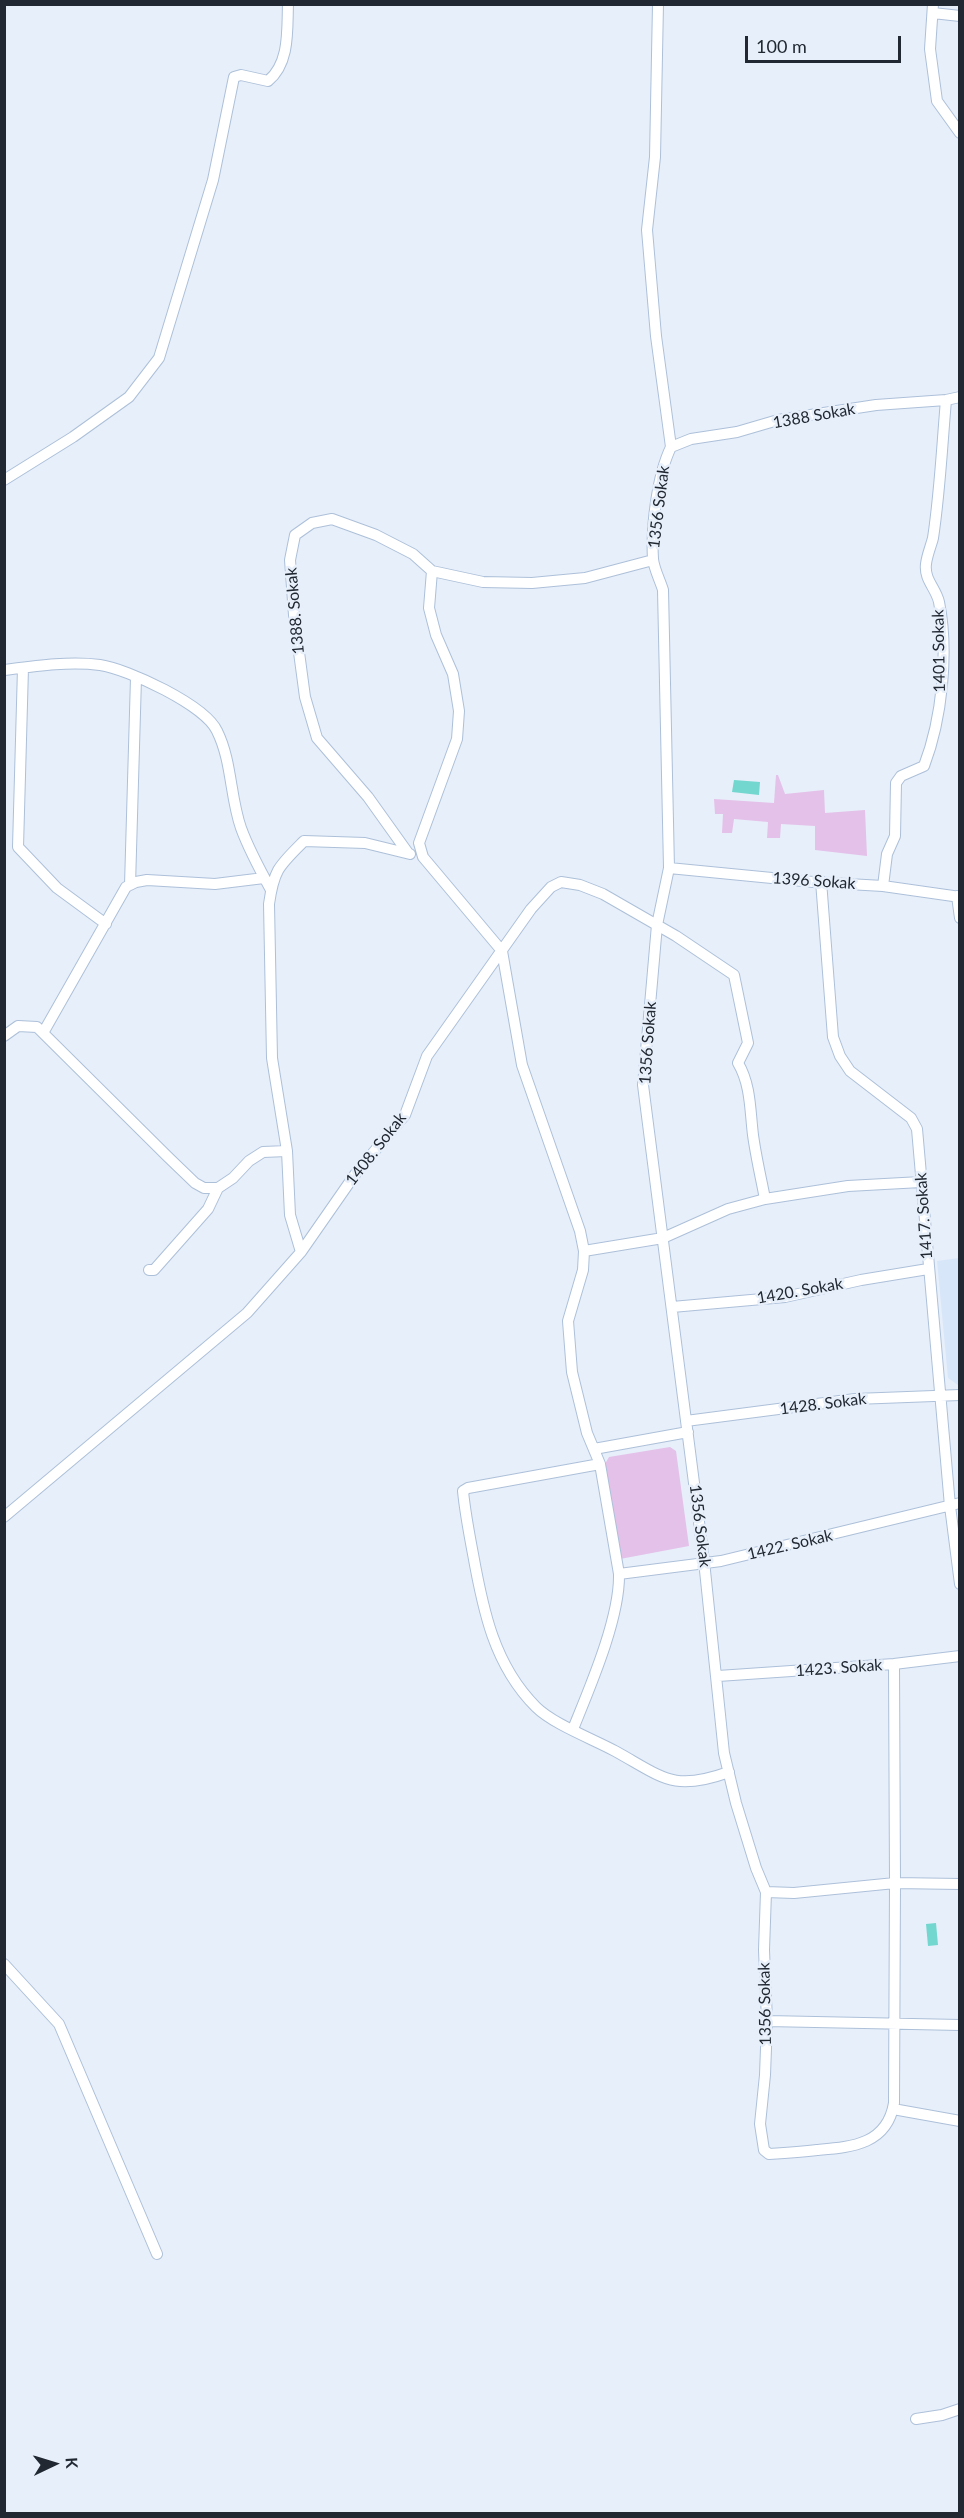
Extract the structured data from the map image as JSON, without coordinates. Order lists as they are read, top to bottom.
{
  "streets": {
    "street": [
      "1388 Sokak",
      "1356 Sokak",
      "1388. Sokak",
      "1401 Sokak",
      "1396 Sokak",
      "1408. Sokak",
      "1417. Sokak",
      "1420. Sokak",
      "1428. Sokak",
      "1422. Sokak",
      "1423. Sokak"
    ]
  },
  "crossings": [
    ["1388 Sokak", "1356 Sokak"],
    ["1388 Sokak", "1401 Sokak"],
    ["1356 Sokak", "1388. Sokak"],
    ["1356 Sokak", "1396 Sokak"],
    ["1356 Sokak", "1408. Sokak"],
    ["1356 Sokak", "1420. Sokak"],
    ["1356 Sokak", "1428. Sokak"],
    ["1356 Sokak", "1422. Sokak"],
    ["1356 Sokak", "1423. Sokak"],
    ["1401 Sokak", "1396 Sokak"],
    ["1396 Sokak", "1417. Sokak"],
    ["1417. Sokak", "1420. Sokak"],
    ["1417. Sokak", "1428. Sokak"],
    ["1417. Sokak", "1422. Sokak"]
  ],
  "scale_bar": "100 m",
  "north": "right"
}
